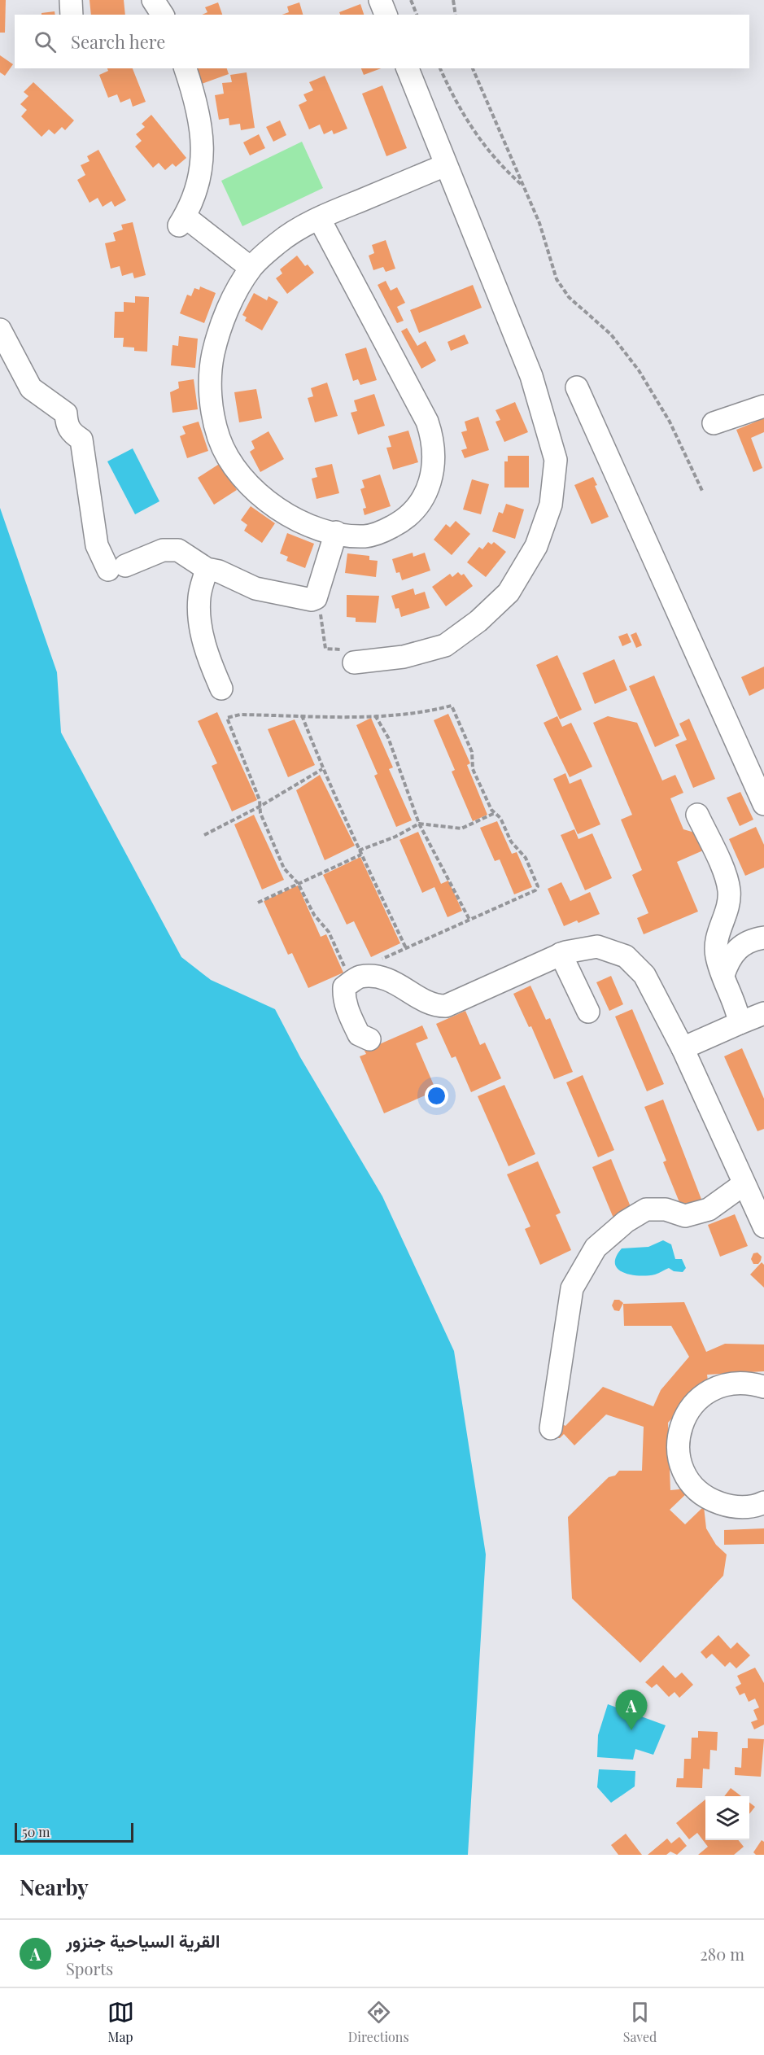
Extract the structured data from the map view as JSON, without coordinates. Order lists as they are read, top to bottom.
{
  "scale_bar": "50 m",
  "page": {
    "search": "Search here",
    "pins": "A",
    "scale": "50 m",
    "heading": "Nearby",
    "list": [
      {
        "mark": "A",
        "name": "القرية السياحية جنزور",
        "note": "Sports",
        "value": "280 m"
      }
    ],
    "nav": ["Map", "Directions", "Saved"]
  }
}
